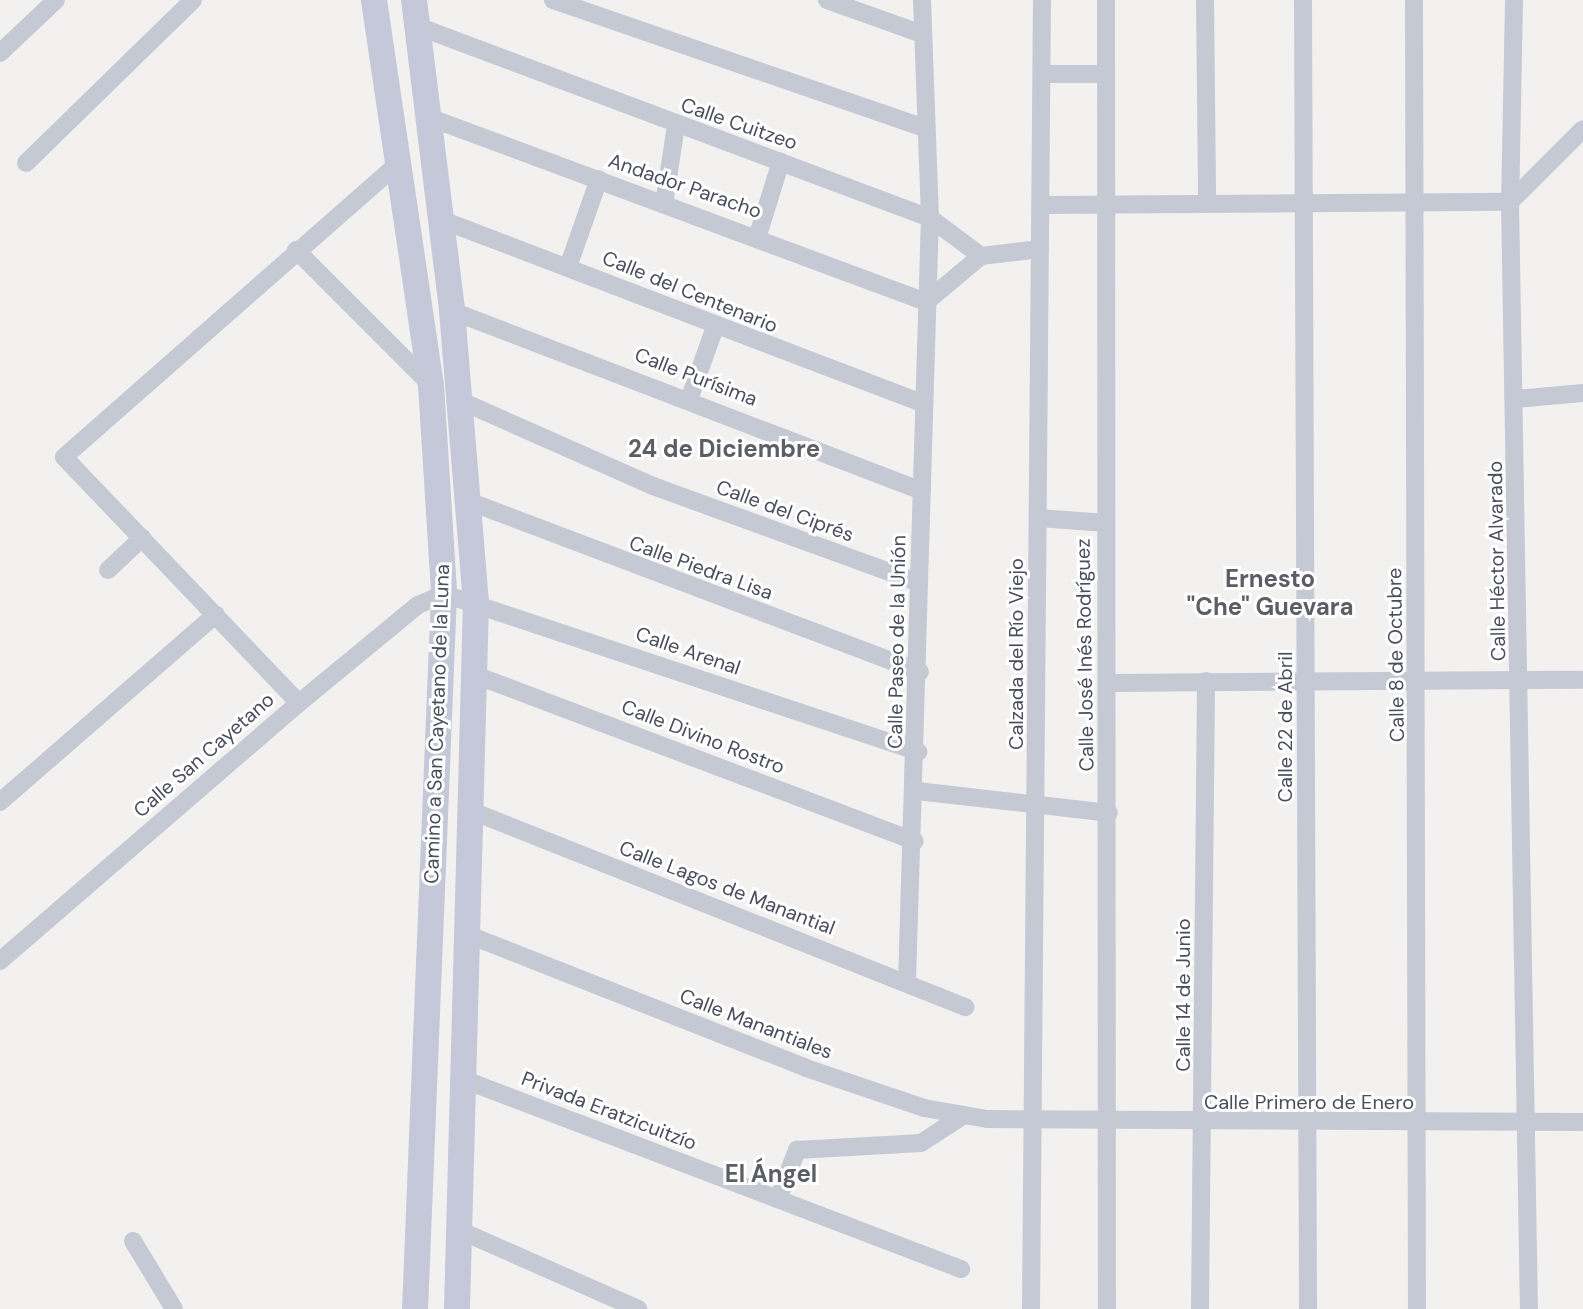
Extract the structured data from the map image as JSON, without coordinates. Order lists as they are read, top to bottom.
{
  "streets": {
    "street": [
      "Calle Cuitzeo",
      "Andador Paracho",
      "Calle del Centenario",
      "Calle Purísima",
      "Calle del Ciprés",
      "Calle Héctor Alvarado",
      "Calle Piedra Lisa",
      "Calle Paseo de la Unión",
      "Calle Arenal",
      "Calzada del Río Viejo",
      "Calle José Inés Rodríguez",
      "Calle 8 de Octubre",
      "Camino a San Cayetano de la Luna",
      "Calle 22 de Abril",
      "Calle Divino Rostro",
      "Calle San Cayetano",
      "Calle Lagos de Manantial",
      "Calle 14 de Junio",
      "Calle Manantiales",
      "Calle Primero de Enero",
      "Privada Eratzicuitzío"
    ]
  },
  "crossings": [
    ["Calle Cuitzeo", "Calle Paseo de la Unión"],
    ["Calle Cuitzeo", "Camino a San Cayetano de la Luna"],
    ["Andador Paracho", "Calle Paseo de la Unión"],
    ["Andador Paracho", "Camino a San Cayetano de la Luna"],
    ["Calle del Centenario", "Calle Paseo de la Unión"],
    ["Calle del Centenario", "Camino a San Cayetano de la Luna"],
    ["Calle Purísima", "Calle Paseo de la Unión"],
    ["Calle Purísima", "Camino a San Cayetano de la Luna"],
    ["Calle del Ciprés", "Calle Paseo de la Unión"],
    ["Calle del Ciprés", "Camino a San Cayetano de la Luna"],
    ["Calle Héctor Alvarado", "Calle Primero de Enero"],
    ["Calle Piedra Lisa", "Calle Paseo de la Unión"],
    ["Calle Piedra Lisa", "Camino a San Cayetano de la Luna"],
    ["Calle Paseo de la Unión", "Calle Arenal"],
    ["Calle Paseo de la Unión", "Calle Divino Rostro"],
    ["Calle Paseo de la Unión", "Calle Lagos de Manantial"],
    ["Calle Arenal", "Camino a San Cayetano de la Luna"],
    ["Calle Arenal", "Calle San Cayetano"],
    ["Calzada del Río Viejo", "Calle Manantiales"],
    ["Calzada del Río Viejo", "Calle Primero de Enero"],
    ["Calle José Inés Rodríguez", "Calle Primero de Enero"],
    ["Calle 8 de Octubre", "Calle Primero de Enero"],
    ["Camino a San Cayetano de la Luna", "Calle Divino Rostro"],
    ["Camino a San Cayetano de la Luna", "Calle San Cayetano"],
    ["Camino a San Cayetano de la Luna", "Calle Lagos de Manantial"],
    ["Camino a San Cayetano de la Luna", "Calle Manantiales"],
    ["Camino a San Cayetano de la Luna", "Privada Eratzicuitzío"],
    ["Calle 22 de Abril", "Calle Primero de Enero"],
    ["Calle 14 de Junio", "Calle Primero de Enero"],
    ["Calle Manantiales", "Calle Primero de Enero"]
  ],
  "districts": ["24 de Diciembre", "Ernesto \"Che\" Guevara", "El Ángel"]
}
